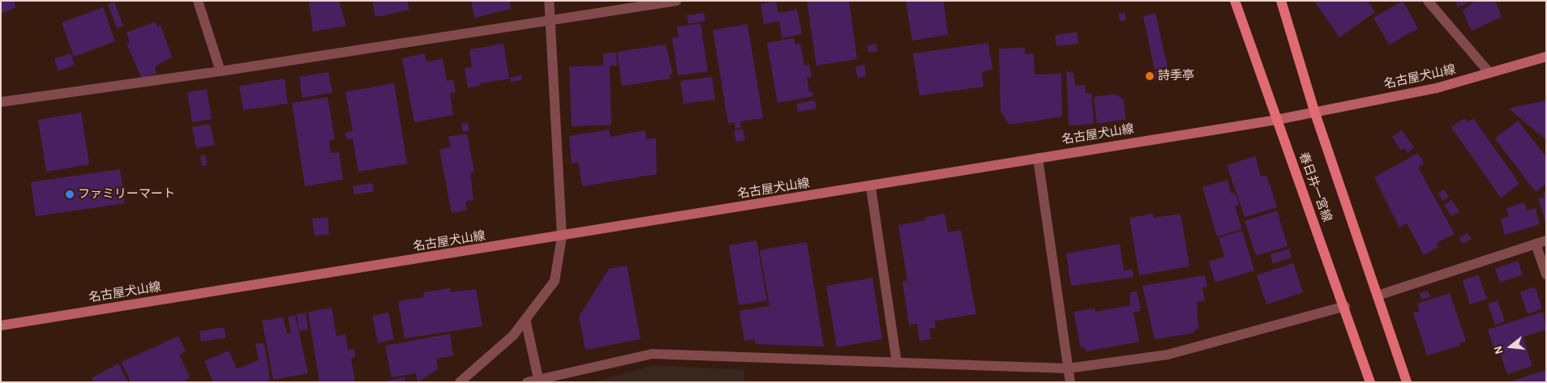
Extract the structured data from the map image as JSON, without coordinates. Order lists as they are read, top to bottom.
{
  "streets": {
    "main road": ["名古屋犬山線", "春日井一宮線"]
  },
  "crossings": [
    ["名古屋犬山線", "春日井一宮線"]
  ],
  "places": ["詩季亭", "ファミリーマート"],
  "north": "left"
}
